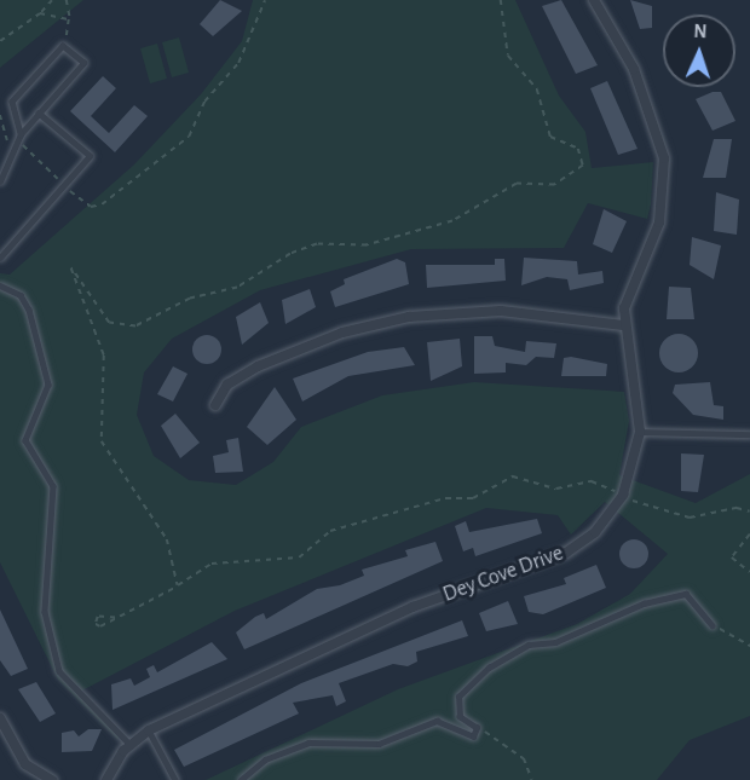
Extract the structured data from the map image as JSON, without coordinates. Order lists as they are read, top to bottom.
{
  "streets": {
    "street": ["Dey Cove Drive"]
  },
  "north": "top"
}
